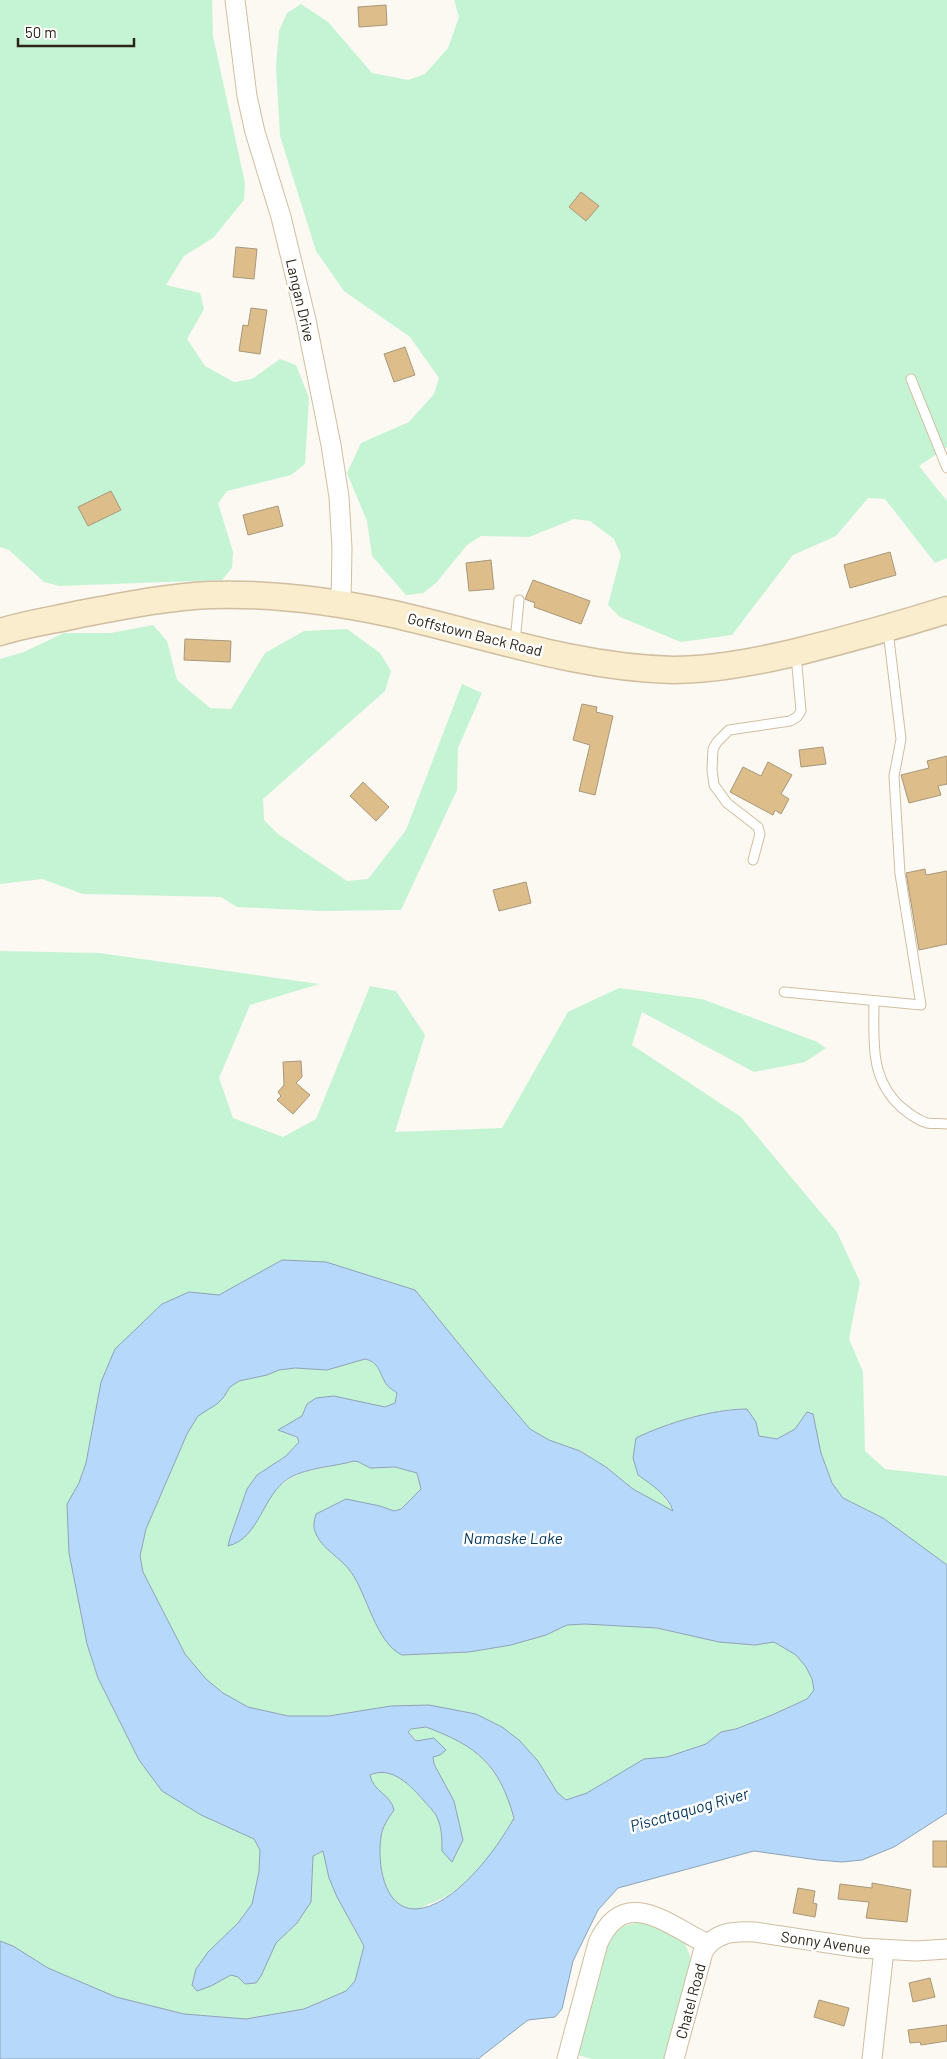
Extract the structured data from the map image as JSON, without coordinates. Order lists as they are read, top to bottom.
{
  "streets": {
    "main road": ["Goffstown Back Road"],
    "street": ["Langan Drive", "Sonny Avenue", "Chatel Road"]
  },
  "crossings": [
    ["Langan Drive", "Goffstown Back Road"],
    ["Sonny Avenue", "Chatel Road"]
  ],
  "water": ["Namaske Lake", "Piscataquog River"],
  "scale_bar": "50 m"
}
